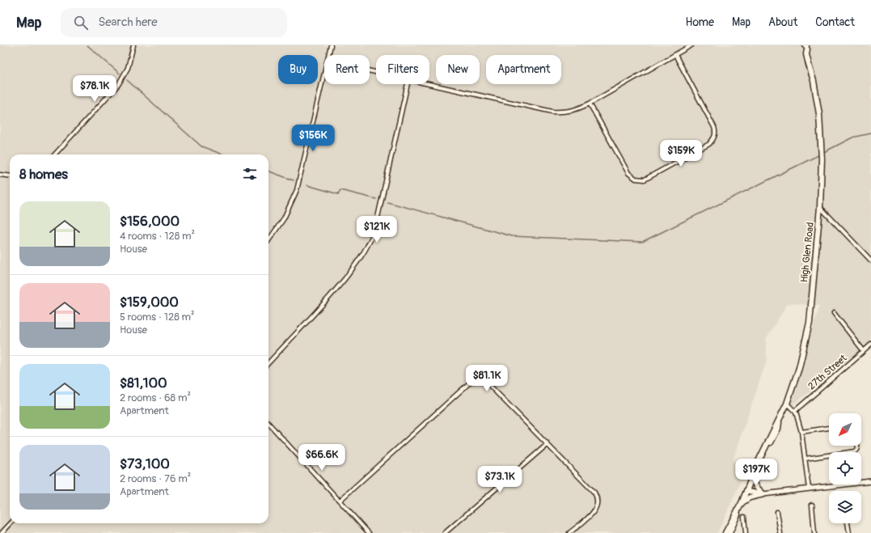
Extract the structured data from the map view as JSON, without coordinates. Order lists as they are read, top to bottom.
{
  "streets": {
    "main road": ["High Glen Road"],
    "street": ["27th Street"]
  },
  "north": "bottom left",
  "page": {
    "header": "Map",
    "search": "Search here",
    "nav": [
      "Home",
      "Map",
      "About",
      "Contact"
    ],
    "chip": [
      "Buy",
      "Rent",
      "Filters",
      "New",
      "Apartment"
    ],
    "price": [
      "$78.1K",
      "$156K",
      "$159K",
      "$121K",
      "$81.1K",
      "$66.6K",
      "$197K",
      "$73.1K"
    ],
    "heading": "8 homes",
    "list": [
      {
        "name": "$156,000",
        "note": "4 rooms · 128 m² · House"
      },
      {
        "name": "$159,000",
        "note": "5 rooms · 128 m² · House"
      },
      {
        "name": "$81,100",
        "note": "2 rooms · 68 m² · Apartment"
      },
      {
        "name": "$73,100",
        "note": "2 rooms · 76 m² · Apartment"
      }
    ]
  }
}
